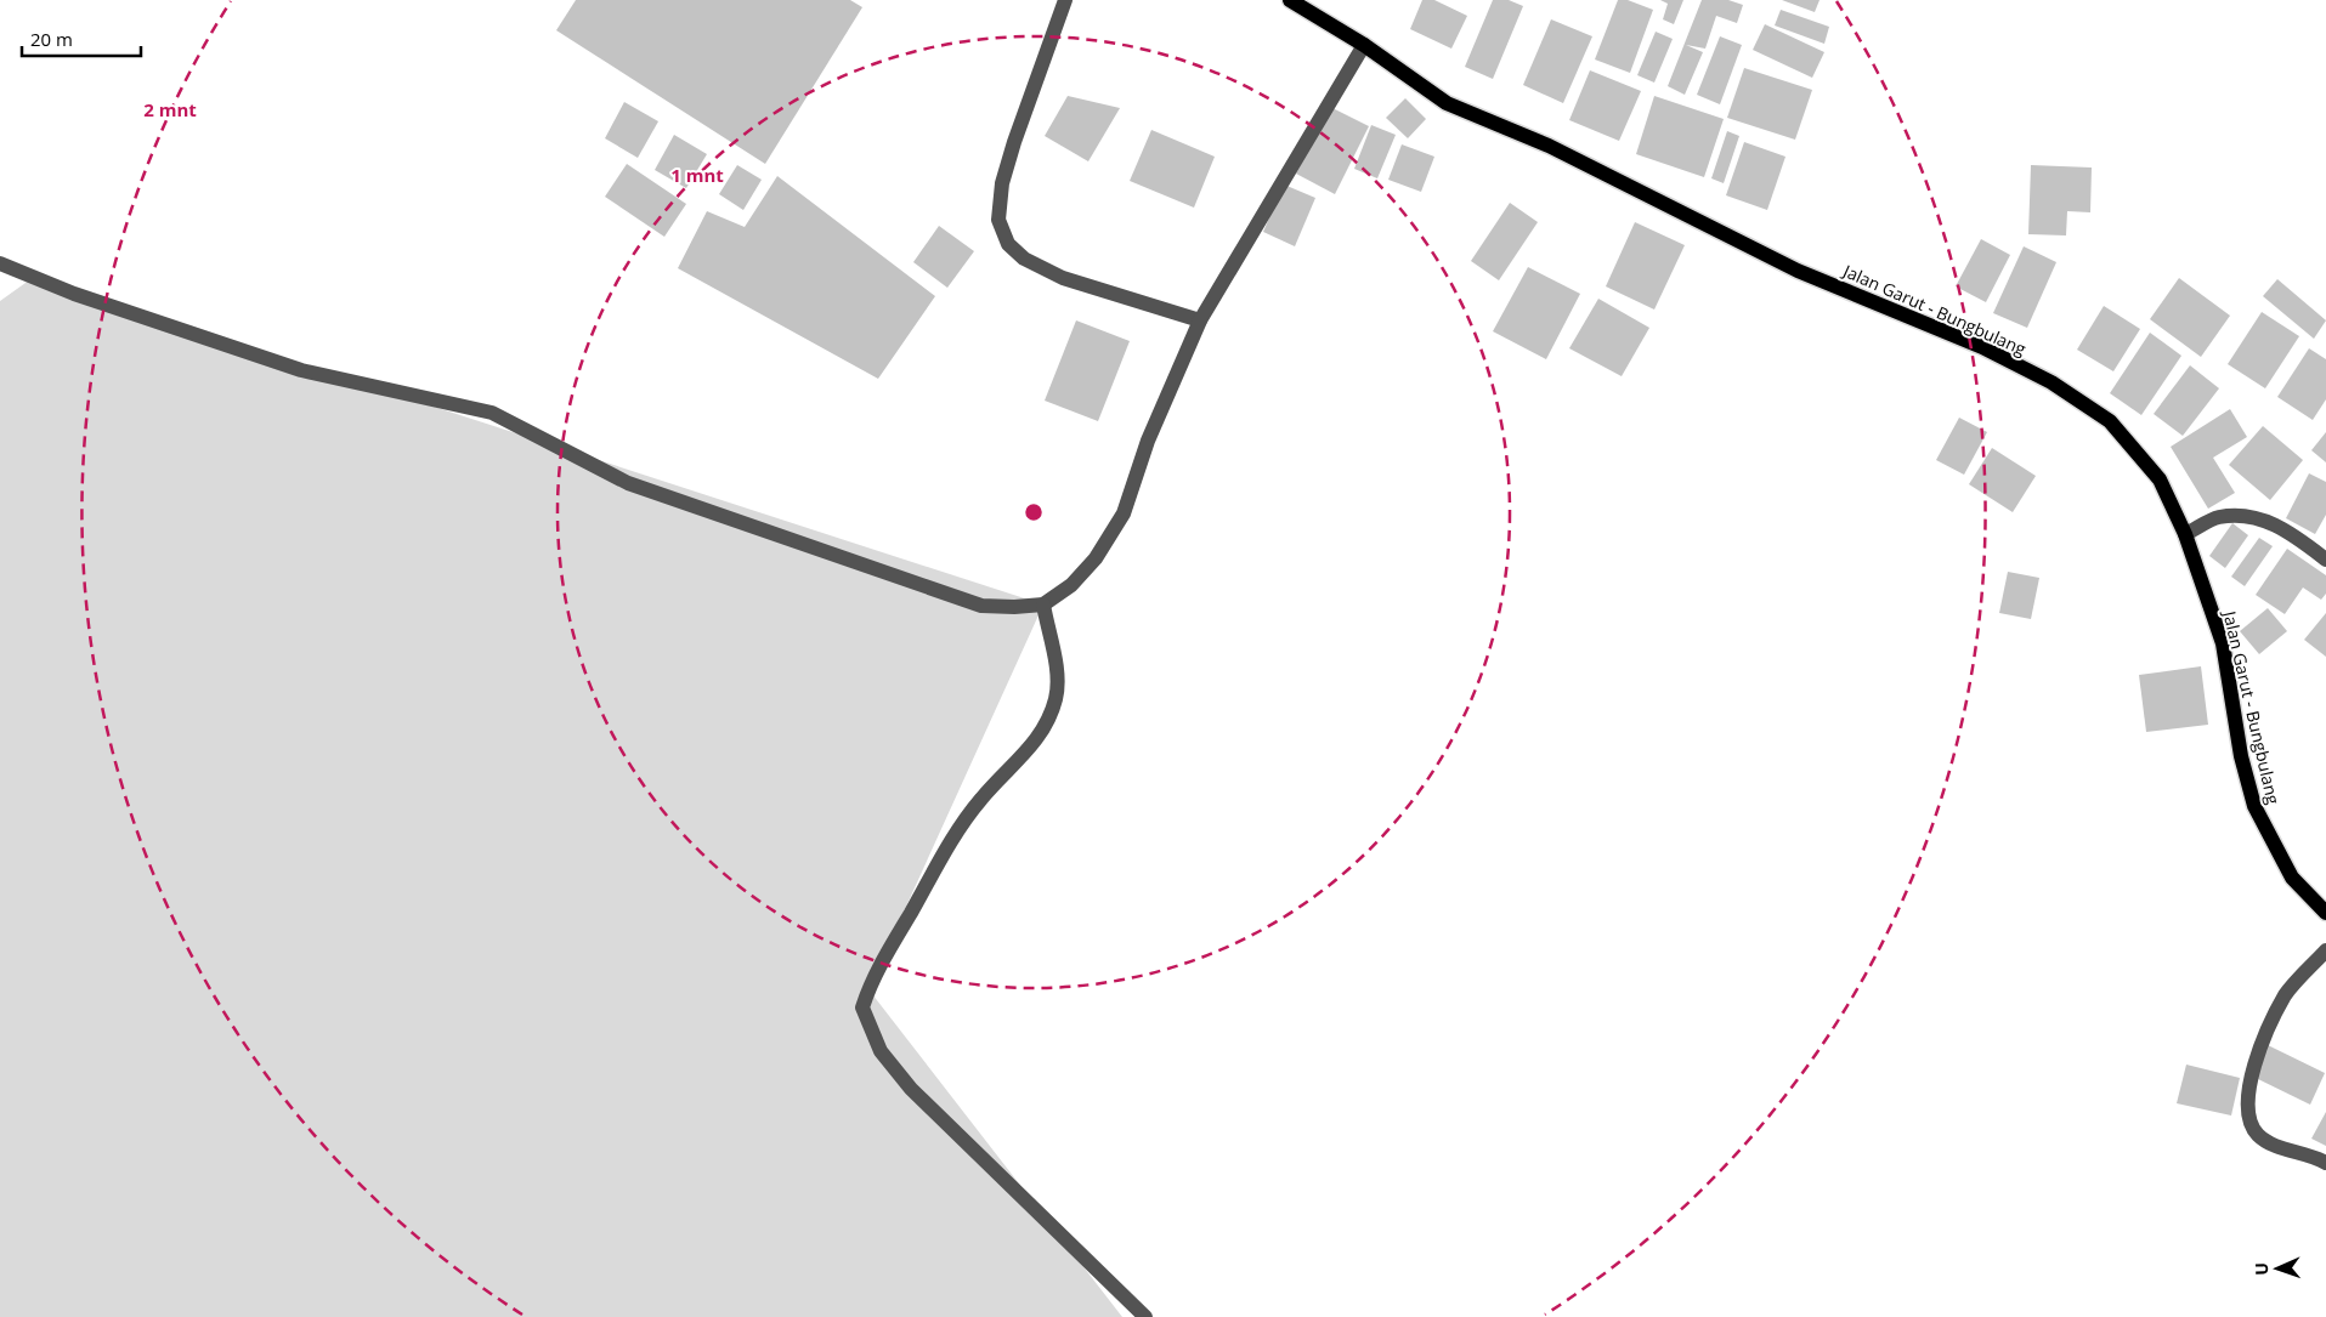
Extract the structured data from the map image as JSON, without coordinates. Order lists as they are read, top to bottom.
{
  "streets": {
    "main road": ["Jalan Garut - Bungbulang"]
  },
  "scale_bar": "20 m",
  "north": "left",
  "rings": ["2 mnt", "1 mnt"]
}
